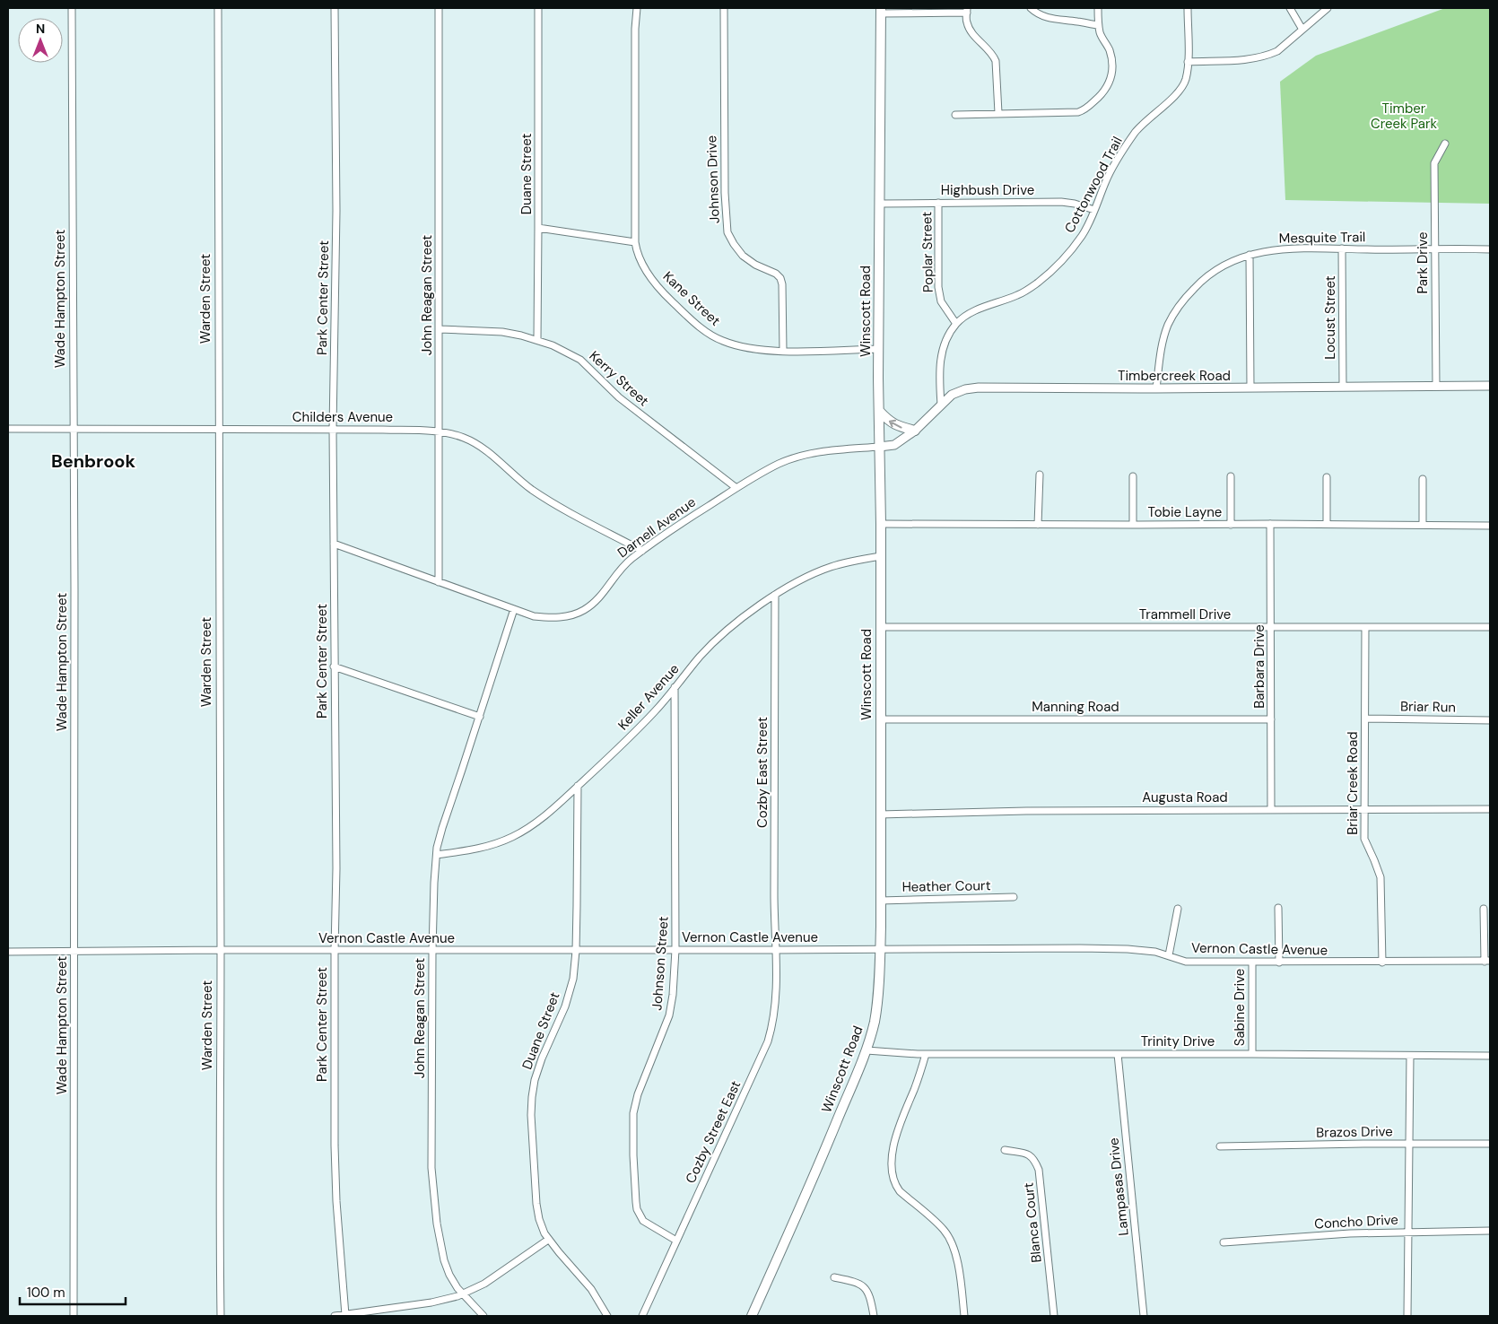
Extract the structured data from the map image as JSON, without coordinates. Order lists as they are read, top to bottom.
{
  "streets": {
    "main road": ["Winscott Road"],
    "street": [
      "Duane Street",
      "Johnson Drive",
      "Cottonwood Trail",
      "Highbush Drive",
      "Mesquite Trail",
      "Poplar Street",
      "Park Drive",
      "John Reagan Street",
      "Park Center Street",
      "Wade Hampton Street",
      "Warden Street",
      "Kane Street",
      "Locust Street",
      "Timbercreek Road",
      "Kerry Street",
      "Childers Avenue",
      "Tobie Layne",
      "Darnell Avenue",
      "Trammell Drive",
      "Barbara Drive",
      "Keller Avenue",
      "Manning Road",
      "Briar Run",
      "Cozby East Street",
      "Briar Creek Road",
      "Augusta Road",
      "Heather Court",
      "Vernon Castle Avenue",
      "Johnson Street",
      "Sabine Drive",
      "Trinity Drive",
      "Cozby Street East",
      "Brazos Drive",
      "Lampasas Drive",
      "Concho Drive",
      "Blanca Court"
    ]
  },
  "crossings": [
    ["Duane Street", "Kerry Street"],
    ["Duane Street", "Keller Avenue"],
    ["Duane Street", "Vernon Castle Avenue"],
    ["Johnson Drive", "Kane Street"],
    ["Cottonwood Trail", "Highbush Drive"],
    ["Cottonwood Trail", "Poplar Street"],
    ["Cottonwood Trail", "Timbercreek Road"],
    ["Highbush Drive", "Poplar Street"],
    ["Highbush Drive", "Winscott Road"],
    ["Mesquite Trail", "Park Drive"],
    ["Mesquite Trail", "Locust Street"],
    ["Mesquite Trail", "Timbercreek Road"],
    ["Park Drive", "Timbercreek Road"],
    ["John Reagan Street", "Kerry Street"],
    ["John Reagan Street", "Childers Avenue"],
    ["John Reagan Street", "Darnell Avenue"],
    ["John Reagan Street", "Keller Avenue"],
    ["John Reagan Street", "Vernon Castle Avenue"],
    ["Park Center Street", "Childers Avenue"],
    ["Park Center Street", "Darnell Avenue"],
    ["Park Center Street", "Vernon Castle Avenue"],
    ["Wade Hampton Street", "Childers Avenue"],
    ["Wade Hampton Street", "Vernon Castle Avenue"],
    ["Warden Street", "Childers Avenue"],
    ["Warden Street", "Vernon Castle Avenue"],
    ["Kane Street", "Winscott Road"],
    ["Winscott Road", "Timbercreek Road"],
    ["Winscott Road", "Tobie Layne"],
    ["Winscott Road", "Darnell Avenue"],
    ["Winscott Road", "Trammell Drive"],
    ["Winscott Road", "Keller Avenue"],
    ["Winscott Road", "Manning Road"],
    ["Winscott Road", "Augusta Road"],
    ["Winscott Road", "Heather Court"],
    ["Winscott Road", "Vernon Castle Avenue"],
    ["Winscott Road", "Trinity Drive"],
    ["Locust Street", "Timbercreek Road"],
    ["Timbercreek Road", "Darnell Avenue"],
    ["Kerry Street", "Darnell Avenue"],
    ["Childers Avenue", "Darnell Avenue"],
    ["Tobie Layne", "Barbara Drive"],
    ["Trammell Drive", "Barbara Drive"],
    ["Trammell Drive", "Briar Creek Road"],
    ["Barbara Drive", "Manning Road"],
    ["Barbara Drive", "Augusta Road"],
    ["Keller Avenue", "Cozby East Street"],
    ["Keller Avenue", "Johnson Street"],
    ["Briar Run", "Briar Creek Road"],
    ["Cozby East Street", "Vernon Castle Avenue"],
    ["Cozby East Street", "Cozby Street East"],
    ["Briar Creek Road", "Augusta Road"],
    ["Briar Creek Road", "Vernon Castle Avenue"],
    ["Vernon Castle Avenue", "Johnson Street"],
    ["Vernon Castle Avenue", "Sabine Drive"],
    ["Vernon Castle Avenue", "Cozby Street East"],
    ["Johnson Street", "Cozby Street East"],
    ["Sabine Drive", "Trinity Drive"],
    ["Trinity Drive", "Lampasas Drive"]
  ],
  "districts": ["Benbrook"],
  "parks": ["Timber Creek Park"],
  "scale_bar": "100 m",
  "north": "top"
}
